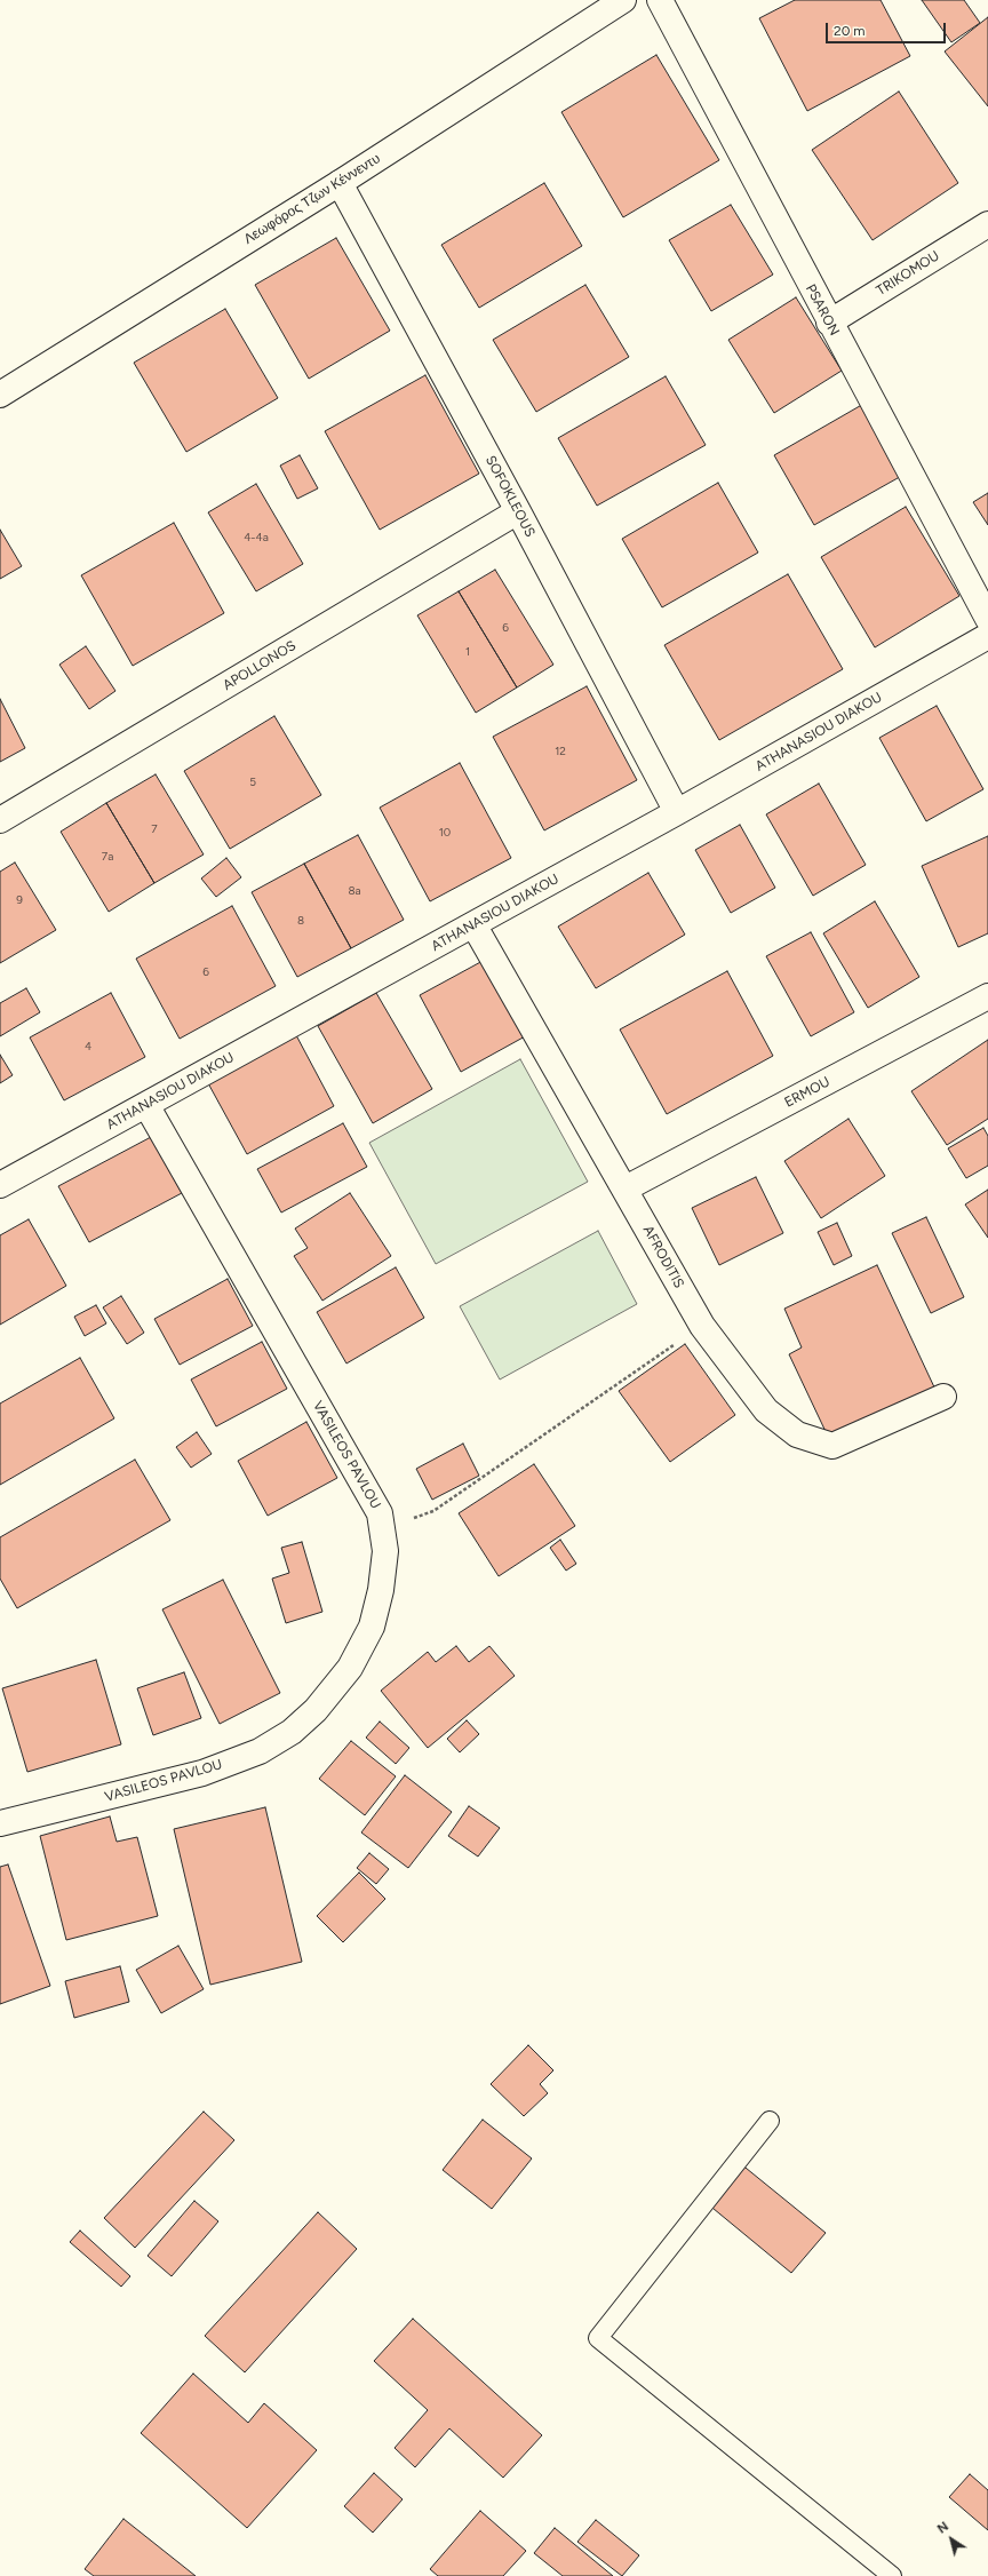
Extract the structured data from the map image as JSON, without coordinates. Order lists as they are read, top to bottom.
{
  "streets": {
    "street": [
      "Λεωφόρος Τζων Κέννεντυ",
      "TRIKOMOU",
      "PSARON",
      "SOFOKLEOUS",
      "APOLLONOS",
      "ATHANASIOU DIAKOU",
      "ERMOU",
      "AFRODITIS",
      "VASILEOS PAVLOU"
    ]
  },
  "crossings": [
    ["Λεωφόρος Τζων Κέννεντυ", "SOFOKLEOUS"],
    ["TRIKOMOU", "PSARON"],
    ["SOFOKLEOUS", "APOLLONOS"],
    ["SOFOKLEOUS", "ATHANASIOU DIAKOU"],
    ["ATHANASIOU DIAKOU", "AFRODITIS"],
    ["ATHANASIOU DIAKOU", "VASILEOS PAVLOU"],
    ["ERMOU", "AFRODITIS"]
  ],
  "house_numbers": [
    "4-4a",
    "6",
    "1",
    "12",
    "5",
    "7",
    "10",
    "7a",
    "8a",
    "9",
    "8",
    "6",
    "4"
  ],
  "scale_bar": "20 m",
  "north": "top left"
}
